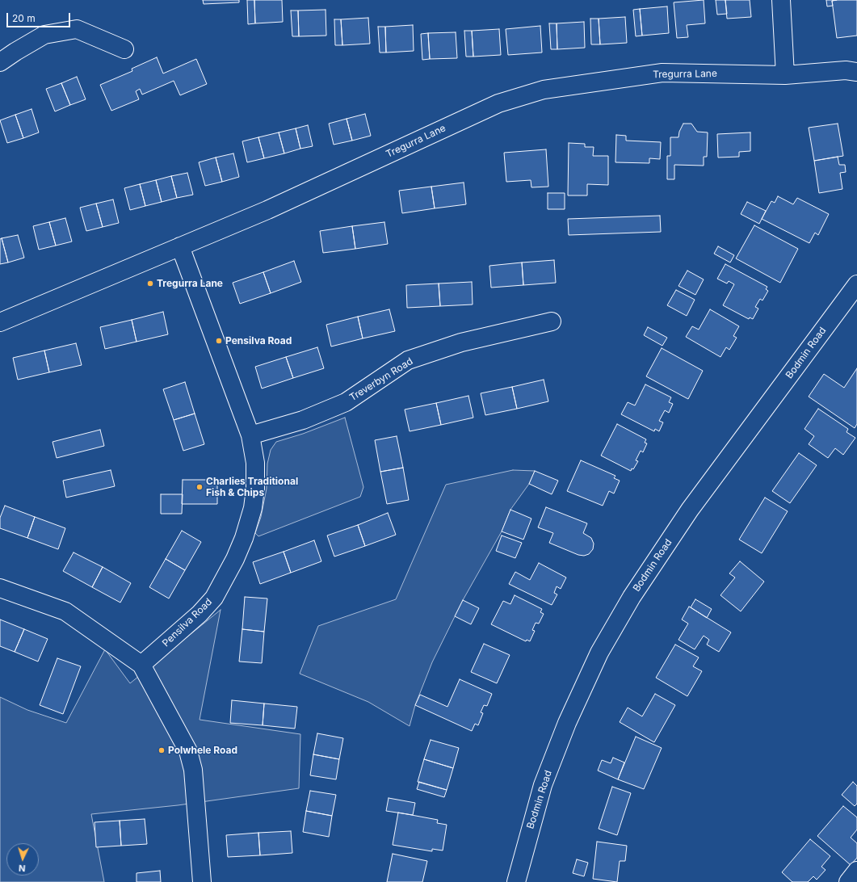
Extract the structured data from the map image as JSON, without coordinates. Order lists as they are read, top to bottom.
{
  "streets": {
    "street": [
      "Tregurra Lane",
      "Bodmin Road",
      "Treverbyn Road",
      "Pensilva Road"
    ]
  },
  "crossings": [
    ["Tregurra Lane", "Pensilva Road"],
    ["Treverbyn Road", "Pensilva Road"]
  ],
  "places": [
    "Tregurra Lane",
    "Pensilva Road",
    "Charlies Traditional Fish & Chips",
    "Polwhele Road"
  ],
  "scale_bar": "20 m",
  "north": "bottom"
}
